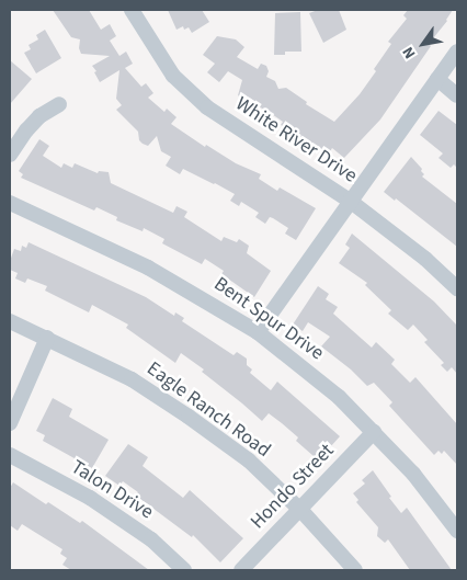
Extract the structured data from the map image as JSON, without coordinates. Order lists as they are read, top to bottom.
{
  "streets": {
    "street": [
      "White River Drive",
      "Bent Spur Drive",
      "Eagle Ranch Road",
      "Hondo Street",
      "Talon Drive"
    ]
  },
  "crossings": [
    ["Bent Spur Drive", "Hondo Street"],
    ["Eagle Ranch Road", "Hondo Street"]
  ],
  "north": "bottom left"
}
